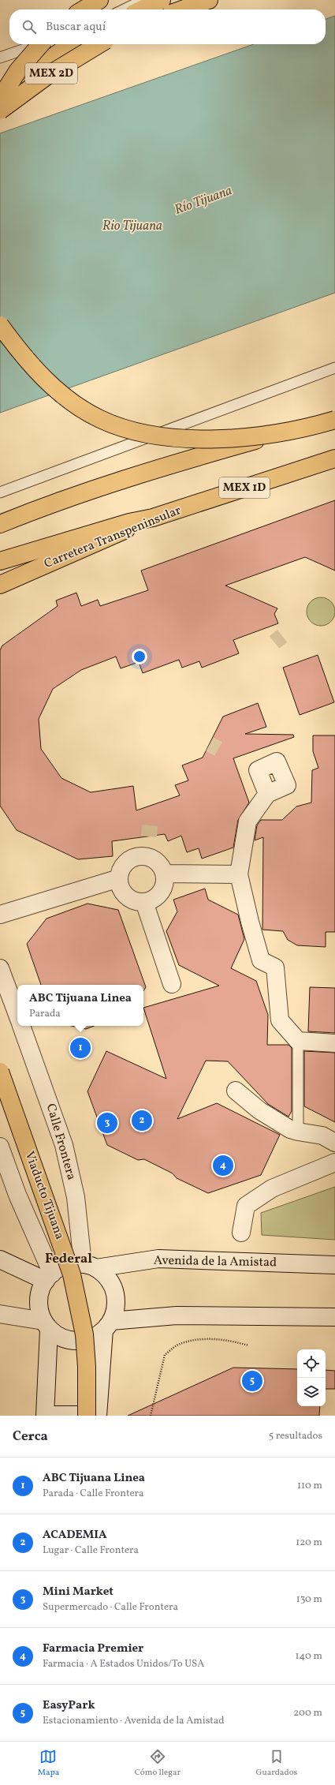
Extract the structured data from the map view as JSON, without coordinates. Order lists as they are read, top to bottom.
{
  "streets": {
    "highway": [
      "MEX 2D",
      "MEX 1D",
      "Carretera Transpeninsular",
      "Viaducto Tijuana"
    ],
    "street": ["Calle Frontera", "Avenida de la Amistad"]
  },
  "crossings": [
    ["Calle Frontera", "Avenida de la Amistad"]
  ],
  "districts": ["Federal"],
  "water": ["Río Tijuana", "Rio Tijuana"],
  "page": {
    "search": "Buscar aquí",
    "popup": ["ABC Tijuana Linea", "Parada"],
    "pins": [
      "1",
      "2",
      "3",
      "4",
      "5"
    ],
    "heading": ["Cerca", "5 resultados"],
    "list": [
      {
        "mark": "1",
        "name": "ABC Tijuana Linea",
        "note": "Parada · Calle Frontera",
        "value": "110 m"
      },
      {
        "mark": "2",
        "name": "ACADEMIA",
        "note": "Lugar · Calle Frontera",
        "value": "120 m"
      },
      {
        "mark": "3",
        "name": "Mini Market",
        "note": "Supermercado · Calle Frontera",
        "value": "130 m"
      },
      {
        "mark": "4",
        "name": "Farmacia Premier",
        "note": "Farmacia · A Estados Unidos/To USA",
        "value": "140 m"
      },
      {
        "mark": "5",
        "name": "EasyPark",
        "note": "Estacionamiento · Avenida de la Amistad",
        "value": "200 m"
      }
    ],
    "nav": ["Mapa", "Cómo llegar", "Guardados"]
  }
}
